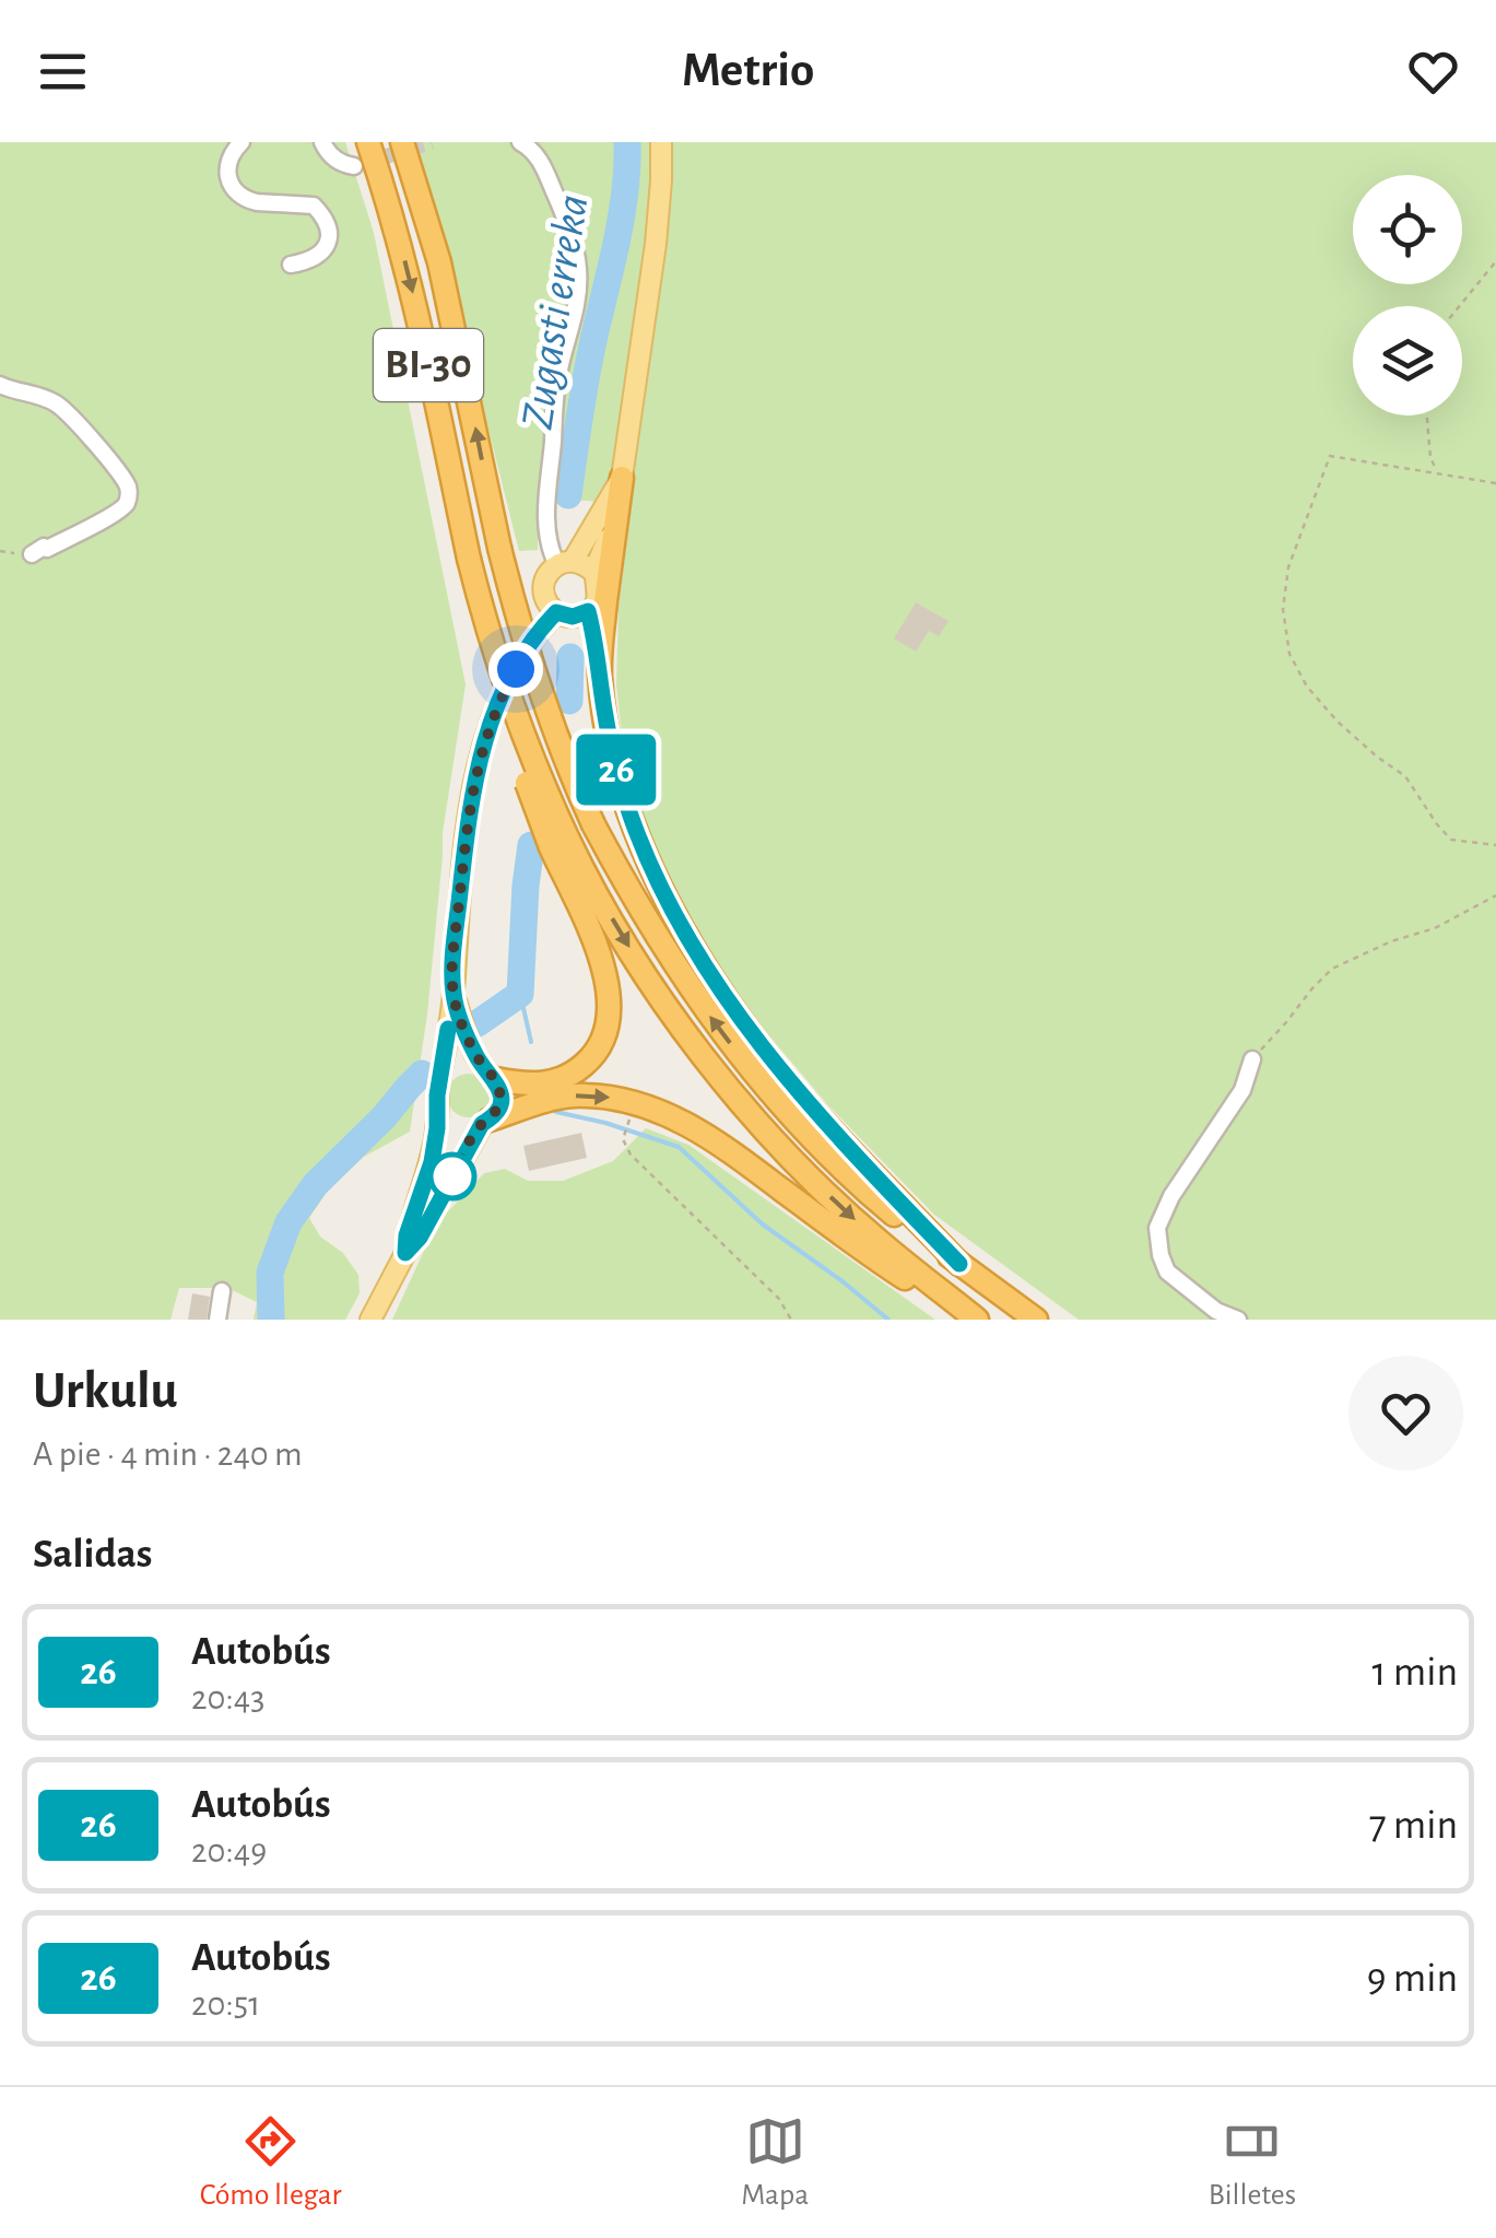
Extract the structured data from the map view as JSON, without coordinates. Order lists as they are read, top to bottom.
{
  "streets": {
    "highway": ["BI-30"]
  },
  "water": ["Zugasti erreka"],
  "lines": ["bus line 26"],
  "page": {
    "header": "Metrio",
    "on_map": "26",
    "heading": [
      ["Urkulu", "A pie · 4 min · 240 m"],
      "Salidas"
    ],
    "list": [
      {
        "mark": "26",
        "name": "Autobús",
        "note": "20:43",
        "value": "1 min"
      },
      {
        "mark": "26",
        "name": "Autobús",
        "note": "20:49",
        "value": "7 min"
      },
      {
        "mark": "26",
        "name": "Autobús",
        "note": "20:51",
        "value": "9 min"
      }
    ],
    "tabs": ["Cómo llegar", "Mapa", "Billetes"]
  }
}
